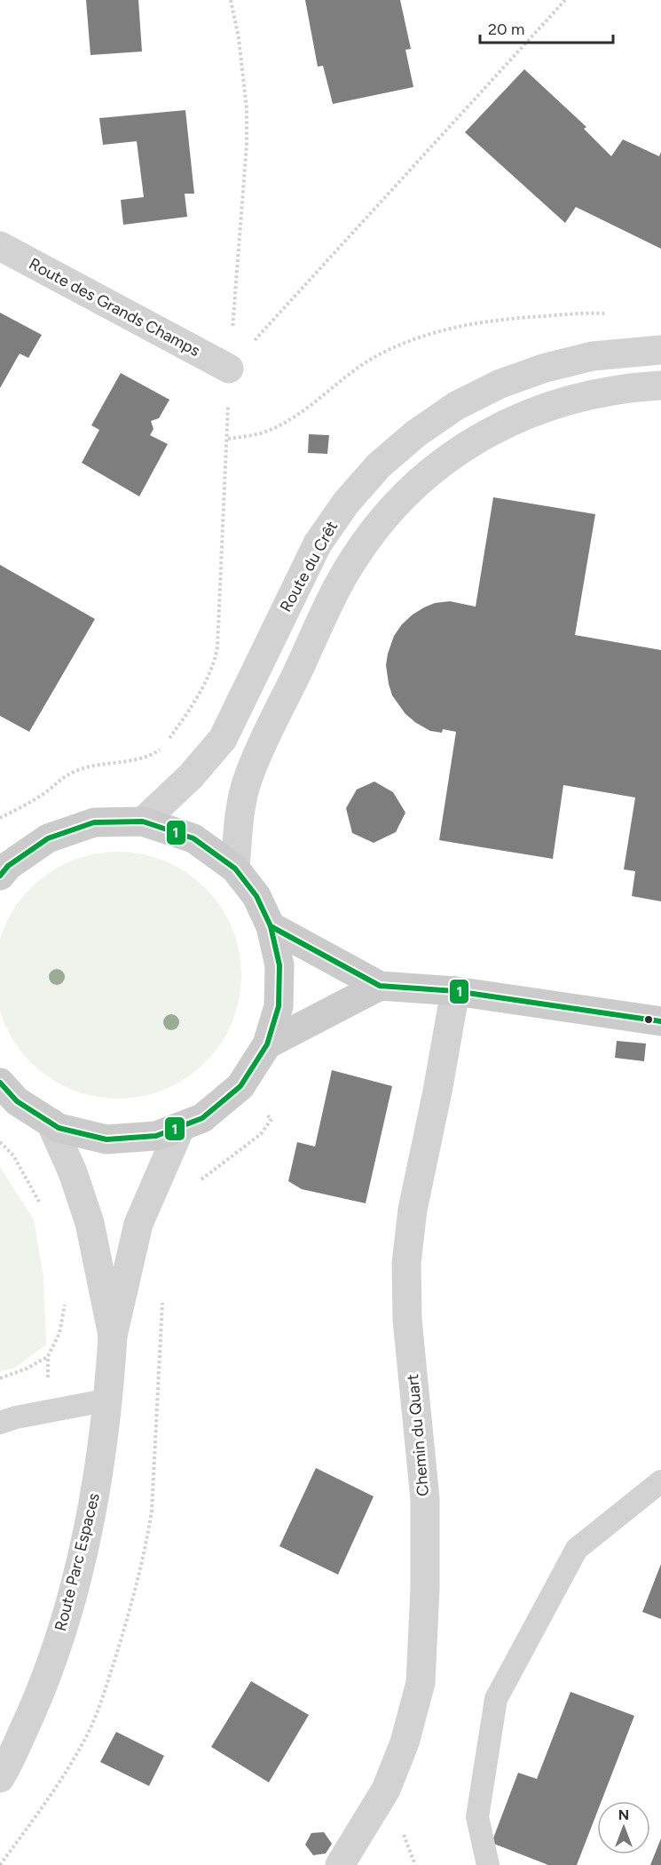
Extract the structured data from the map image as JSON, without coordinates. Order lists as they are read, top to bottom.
{
  "streets": {
    "street": [
      "Route des Grands Champs",
      "Route du Crêt",
      "Chemin du Quart",
      "Route Parc Espaces"
    ]
  },
  "lines": ["transit line 1"],
  "scale_bar": "20 m",
  "north": "top"
}
